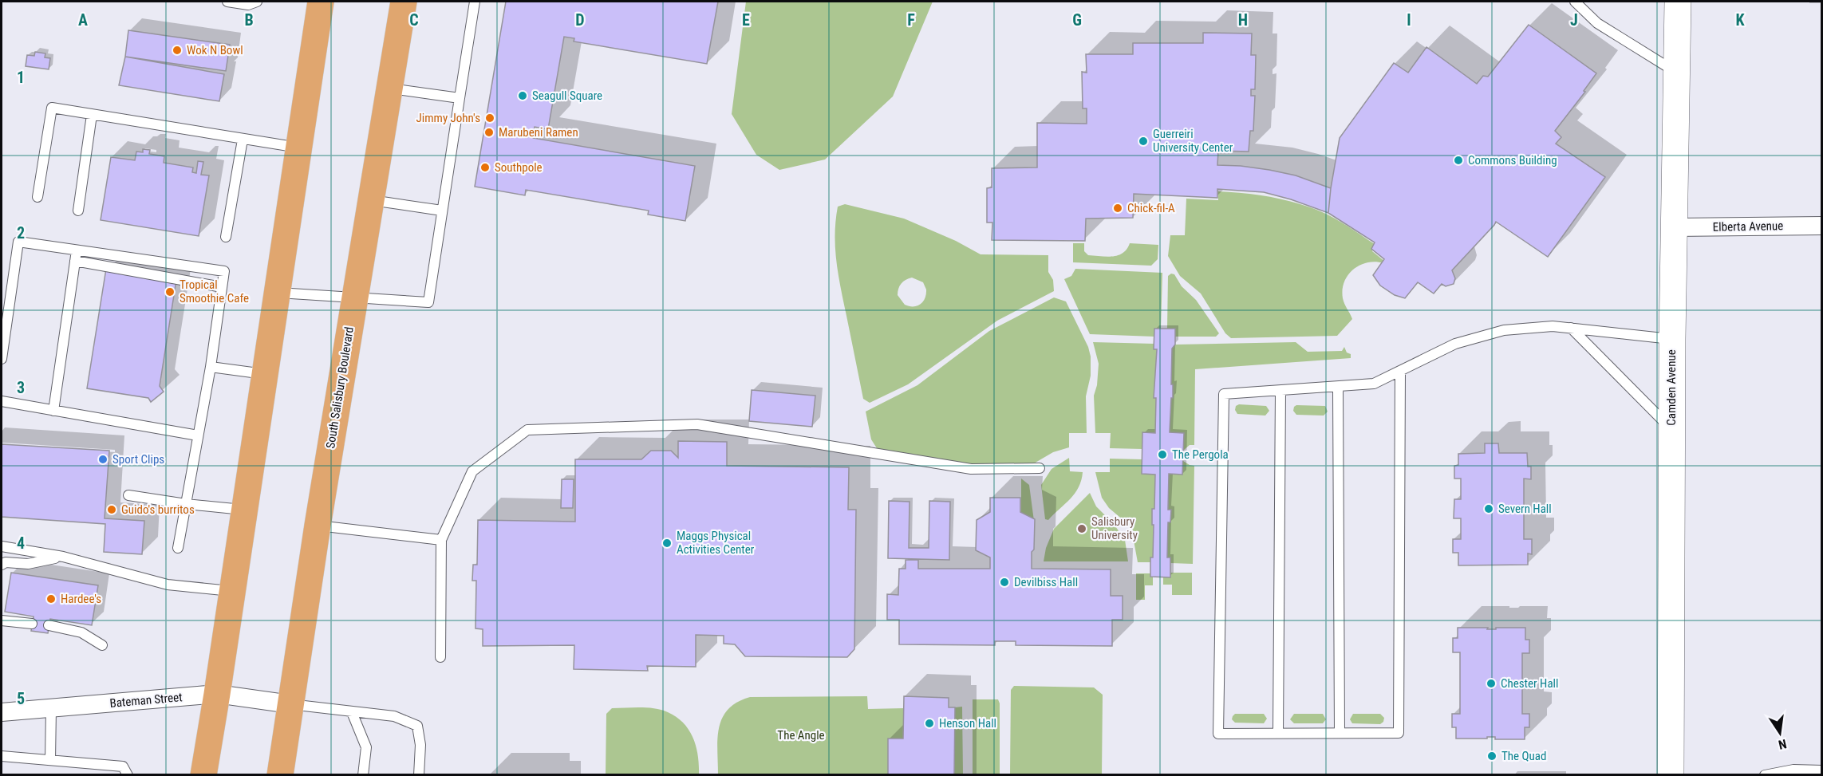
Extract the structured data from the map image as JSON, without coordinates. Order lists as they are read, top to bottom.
{
  "streets": {
    "main road": ["South Salisbury Boulevard"],
    "street": ["Elberta Avenue", "Camden Avenue", "Bateman Street"]
  },
  "crossings": [
    ["Elberta Avenue", "Camden Avenue"],
    ["South Salisbury Boulevard", "Bateman Street"]
  ],
  "parks": ["The Angle"],
  "places": [
    "Wok N Bowl",
    "Seagull Square",
    "Jimmy John's",
    "Marubeni Ramen",
    "Guerreiri University Center",
    "Commons Building",
    "Southpole",
    "Chick-fil-A",
    "Tropical Smoothie Cafe",
    "The Pergola",
    "Sport Clips",
    "Severn Hall",
    "Guido's burritos",
    "Salisbury University",
    "Maggs Physical Activities Center",
    "Devilbiss Hall",
    "Hardee's",
    "Chester Hall",
    "Henson Hall",
    "The Quad"
  ],
  "north": "bottom",
  "grid": {
    "columns": [
      "A",
      "B",
      "C",
      "D",
      "E",
      "F",
      "G",
      "H",
      "I",
      "J",
      "K"
    ],
    "rows": [
      "1",
      "2",
      "3",
      "4",
      "5"
    ]
  }
}
